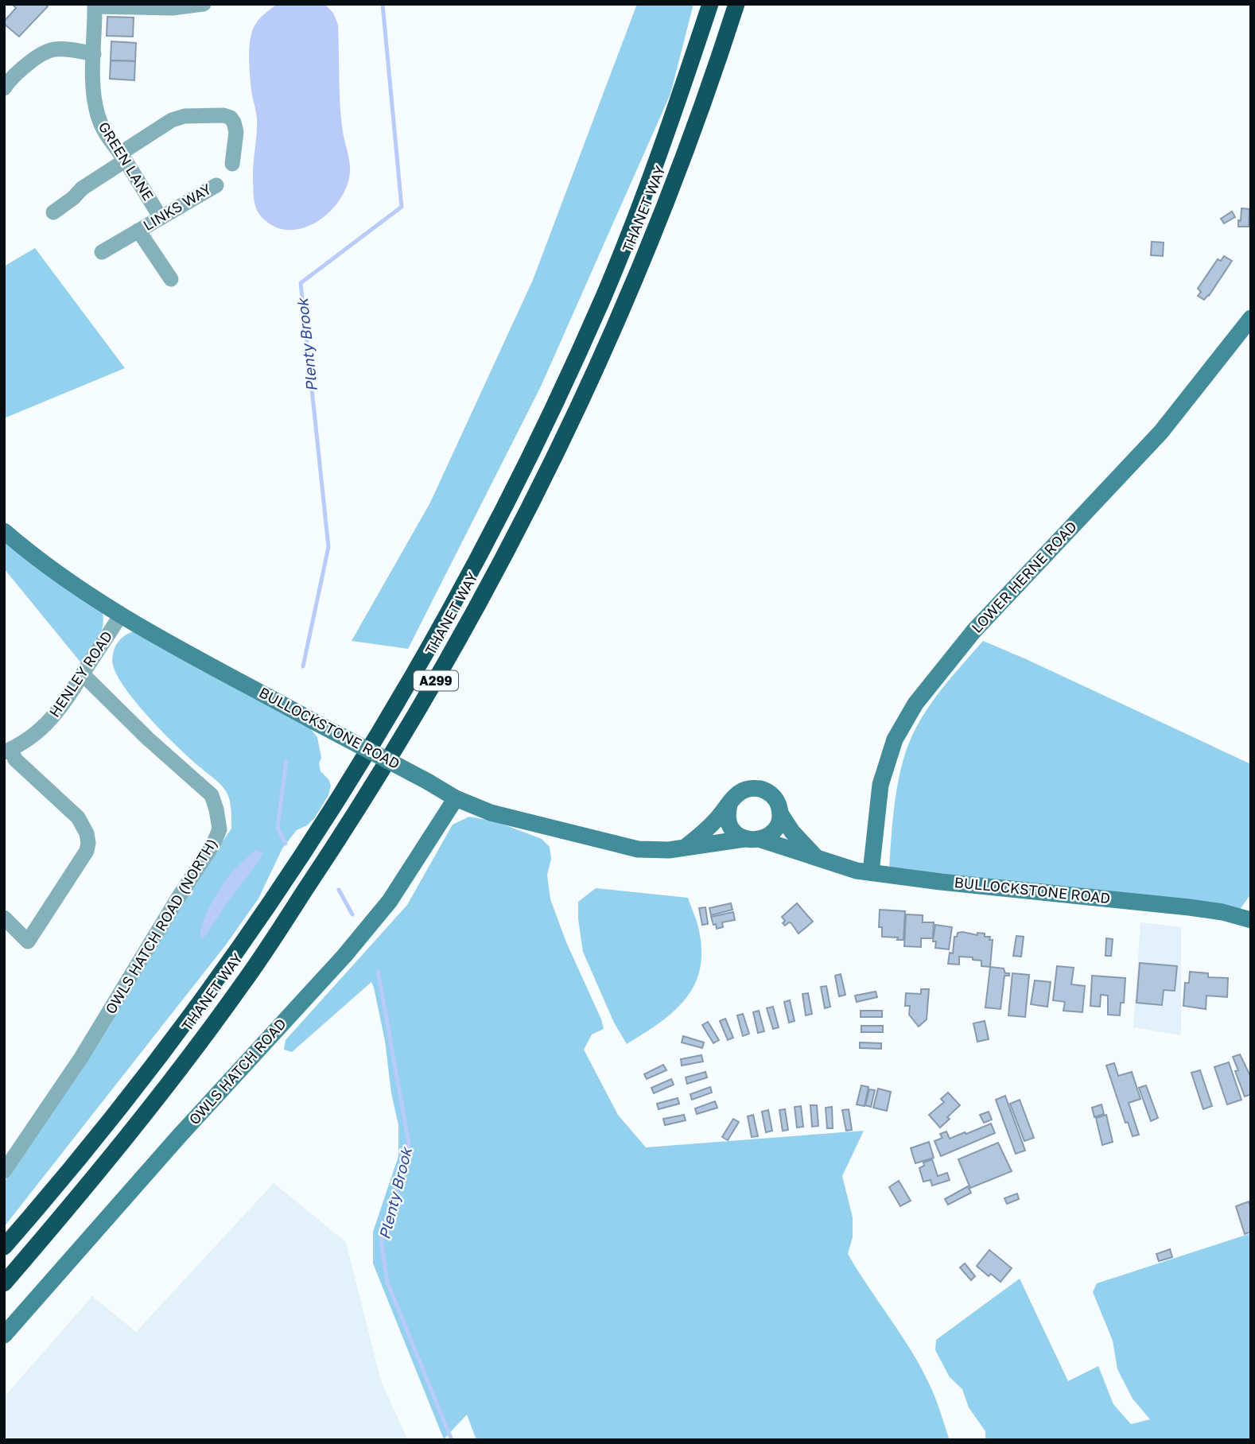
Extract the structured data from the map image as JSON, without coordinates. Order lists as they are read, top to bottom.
{
  "streets": {
    "highway": ["THANET WAY", "A299"],
    "street": [
      "GREEN LANE",
      "LINKS WAY",
      "LOWER HERNE ROAD",
      "HENLEY ROAD",
      "BULLOCKSTONE ROAD",
      "OWLS HATCH ROAD (NORTH)",
      "OWLS HATCH ROAD"
    ]
  },
  "crossings": [
    ["GREEN LANE", "LINKS WAY"],
    ["LOWER HERNE ROAD", "BULLOCKSTONE ROAD"],
    ["HENLEY ROAD", "BULLOCKSTONE ROAD"],
    ["HENLEY ROAD", "OWLS HATCH ROAD (NORTH)"],
    ["BULLOCKSTONE ROAD", "OWLS HATCH ROAD"]
  ],
  "water": ["Plenty Brook"]
}
